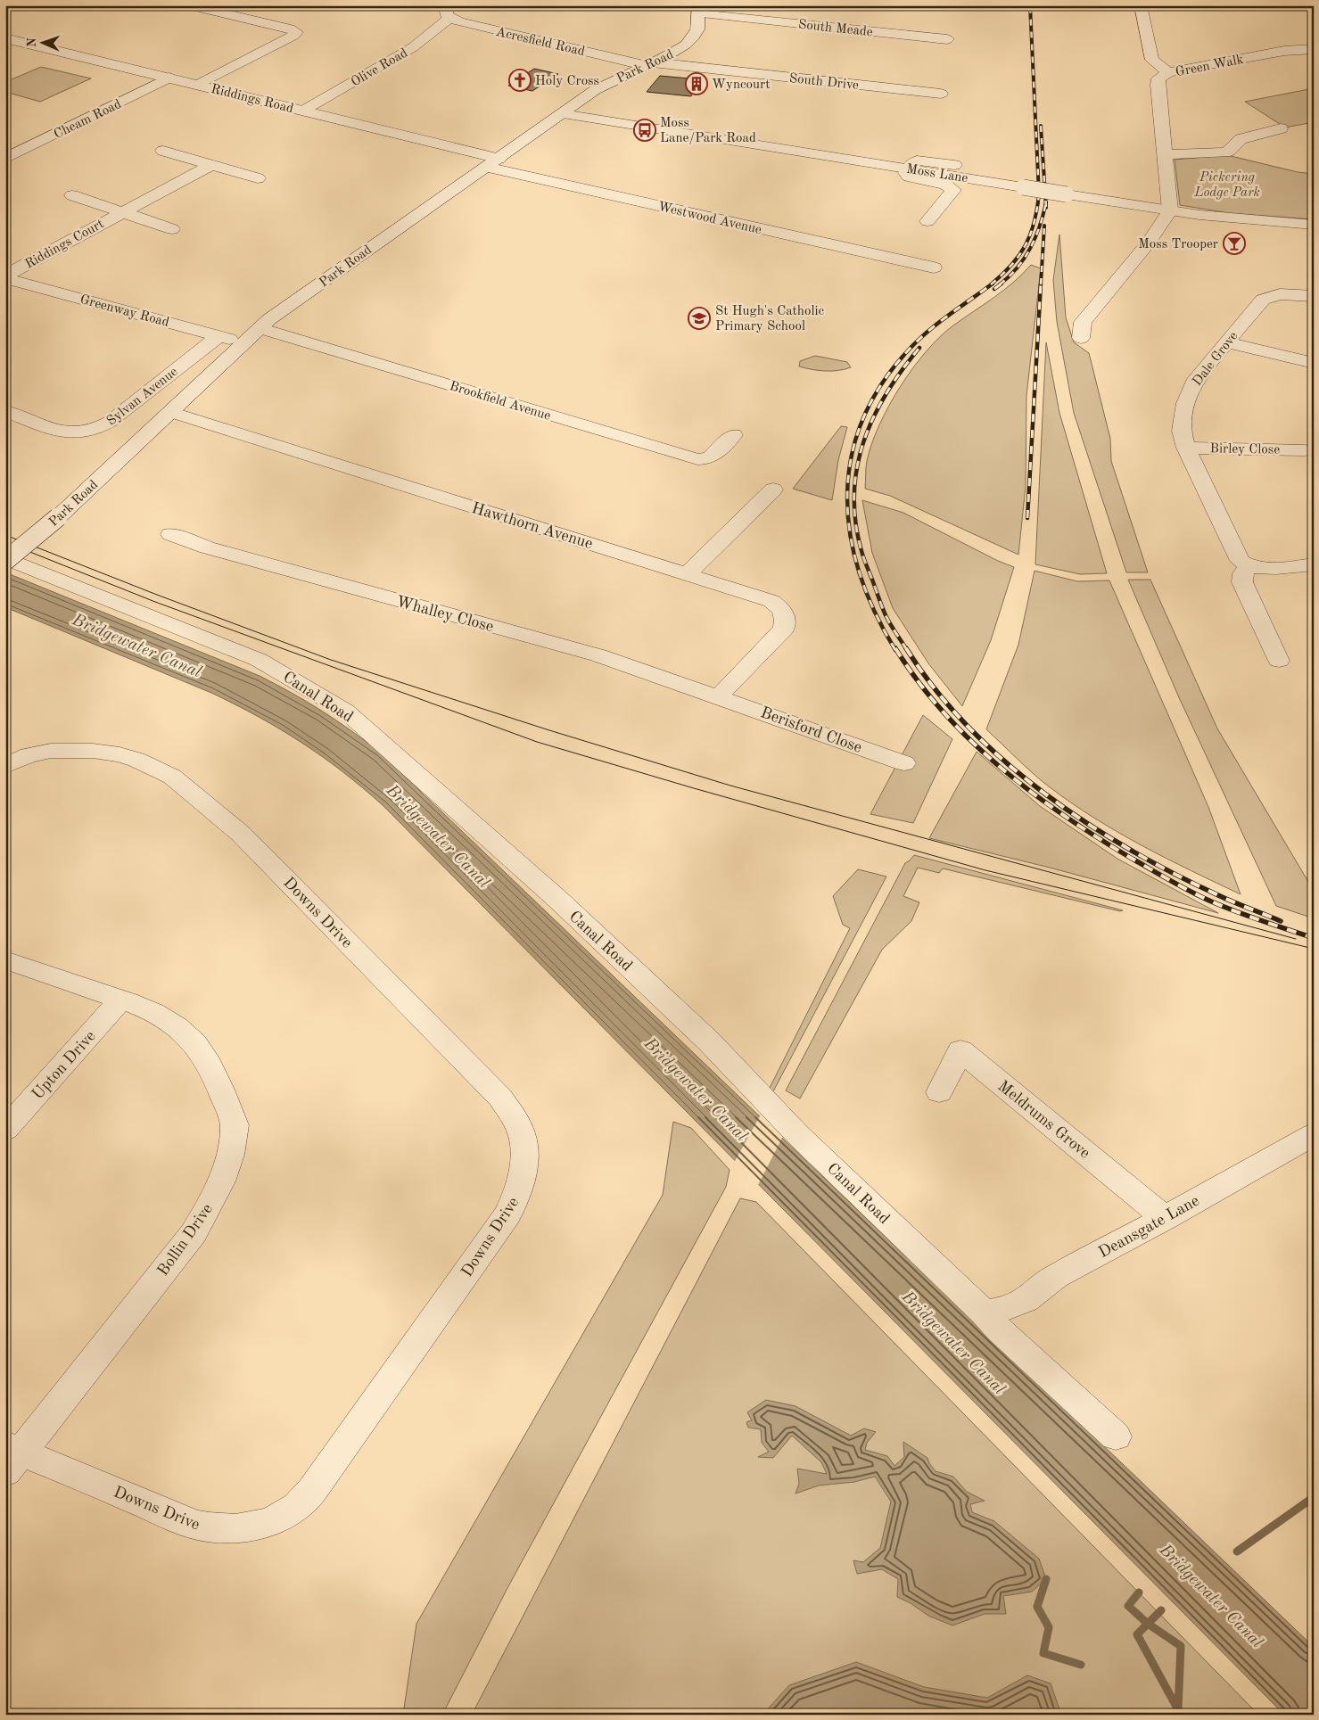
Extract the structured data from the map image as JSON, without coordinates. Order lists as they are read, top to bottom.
{
  "streets": {
    "street": [
      "South Meade",
      "Acresfield Road",
      "Green Walk",
      "Park Road",
      "Olive Road",
      "South Drive",
      "Riddings Road",
      "Cheam Road",
      "Moss Lane",
      "Westwood Avenue",
      "Riddings Court",
      "Greenway Road",
      "Dale Grove",
      "Sylvan Avenue",
      "Brookfield Avenue",
      "Birley Close",
      "Hawthorn Avenue",
      "Whalley Close",
      "Canal Road",
      "Berisford Close",
      "Downs Drive",
      "Upton Drive",
      "Meldrums Grove",
      "Deansgate Lane",
      "Bollin Drive"
    ]
  },
  "crossings": [
    ["South Meade", "Park Road"],
    ["Acresfield Road", "Park Road"],
    ["Acresfield Road", "Olive Road"],
    ["Acresfield Road", "South Drive"],
    ["Green Walk", "Moss Lane"],
    ["Park Road", "South Drive"],
    ["Park Road", "Riddings Road"],
    ["Park Road", "Moss Lane"],
    ["Park Road", "Westwood Avenue"],
    ["Park Road", "Greenway Road"],
    ["Park Road", "Brookfield Avenue"],
    ["Park Road", "Hawthorn Avenue"],
    ["Park Road", "Canal Road"],
    ["Olive Road", "Riddings Road"],
    ["Riddings Road", "Cheam Road"],
    ["Riddings Road", "Westwood Avenue"],
    ["Riddings Court", "Greenway Road"],
    ["Greenway Road", "Sylvan Avenue"],
    ["Dale Grove", "Birley Close"],
    ["Hawthorn Avenue", "Whalley Close"],
    ["Hawthorn Avenue", "Berisford Close"],
    ["Whalley Close", "Berisford Close"],
    ["Canal Road", "Deansgate Lane"],
    ["Downs Drive", "Bollin Drive"],
    ["Upton Drive", "Bollin Drive"],
    ["Meldrums Grove", "Deansgate Lane"]
  ],
  "water": ["Bridgewater Canal"],
  "parks": ["Pickering Lodge Park"],
  "places": {
    "church": ["Holy Cross"],
    "building": ["Wyncourt"],
    "bus stop": ["Moss Lane/Park Road"],
    "bar": ["Moss Trooper"],
    "school or university": ["St Hugh's Catholic Primary School"]
  },
  "north": "left"
}
